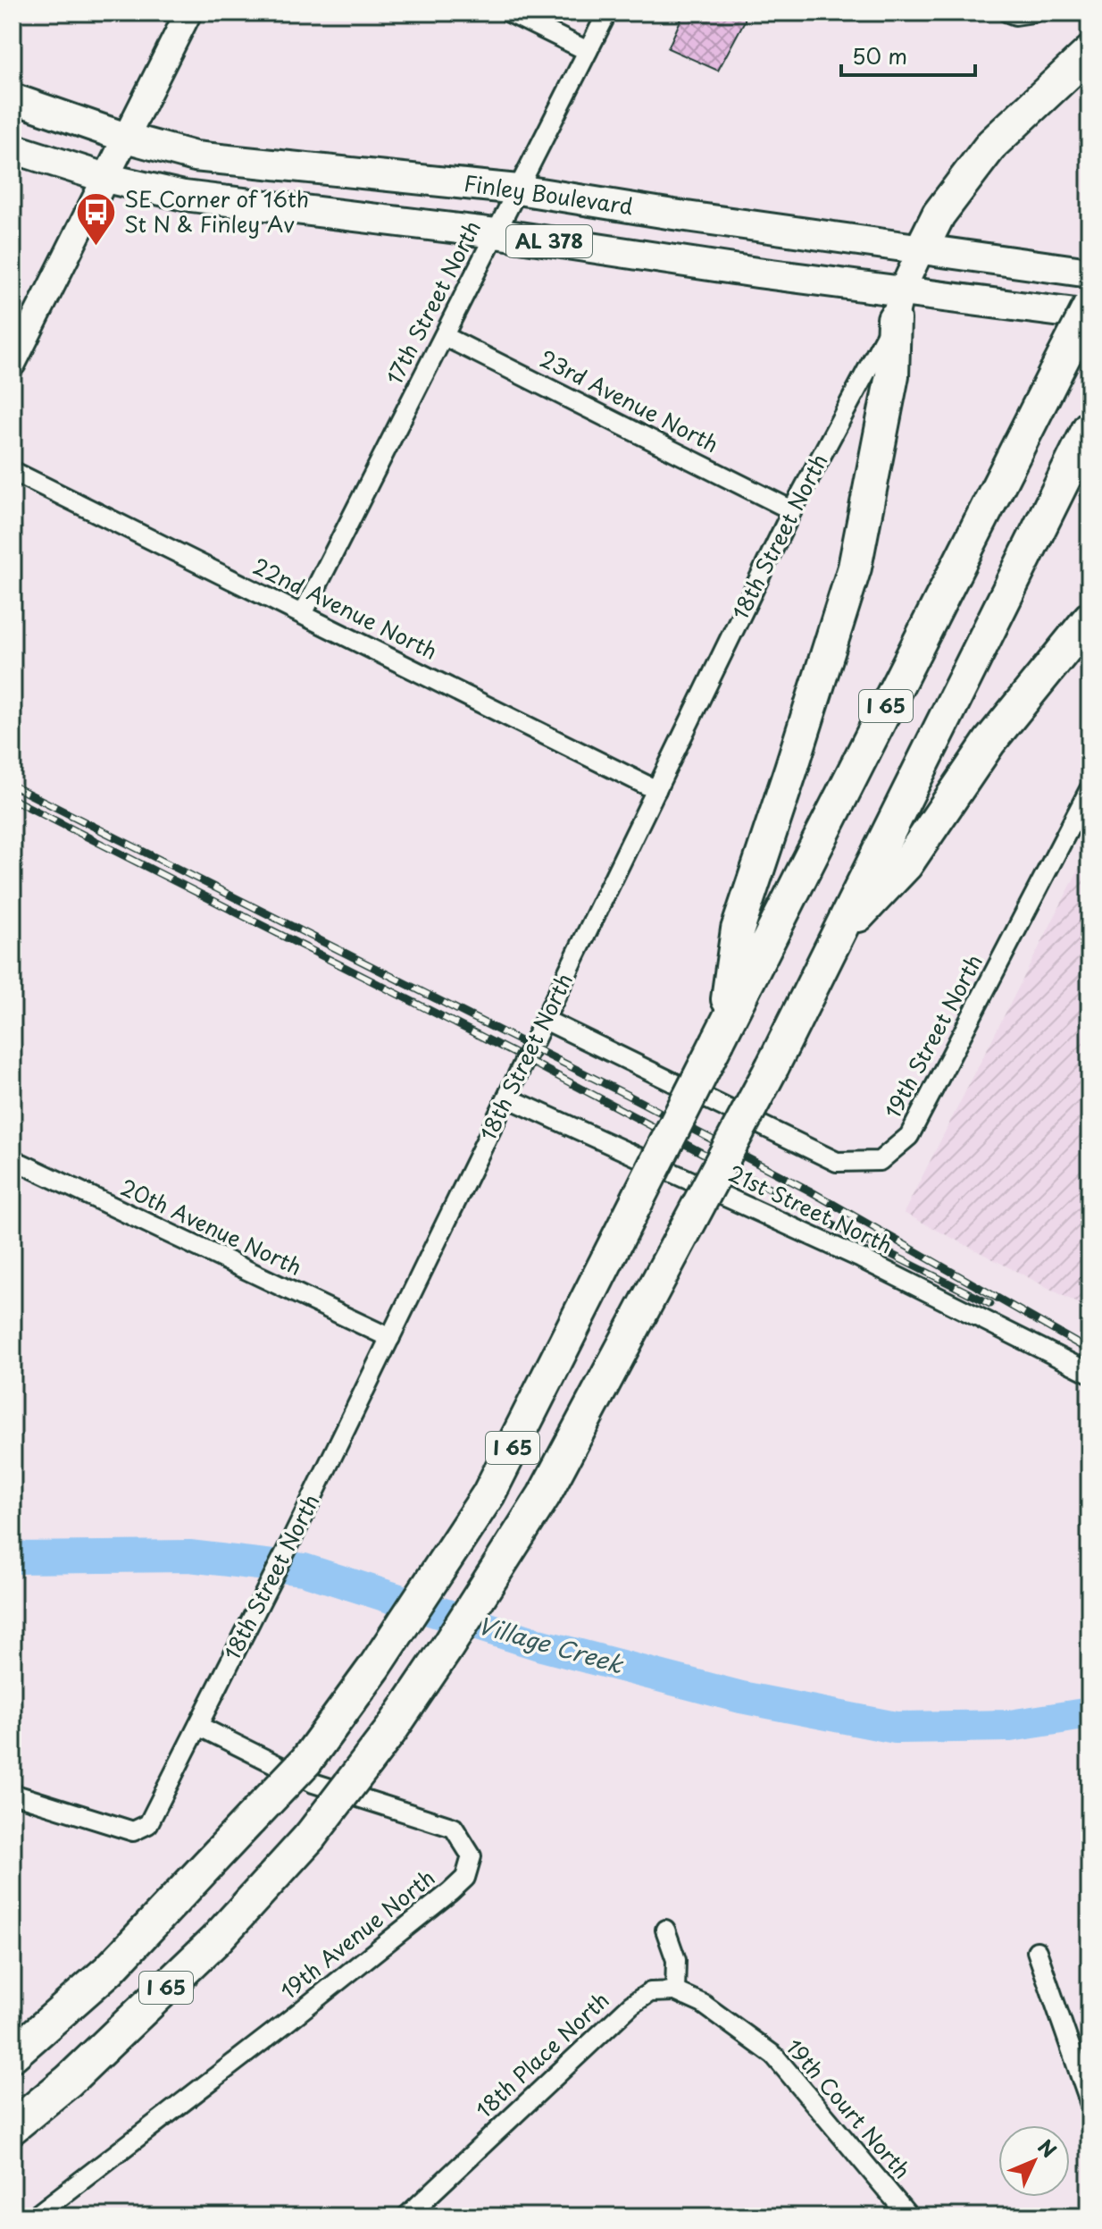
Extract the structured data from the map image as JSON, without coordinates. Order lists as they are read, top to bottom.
{
  "streets": {
    "highway": ["I 65"],
    "main road": ["Finley Boulevard", "AL 378"],
    "street": [
      "17th Street North",
      "23rd Avenue North",
      "18th Street North",
      "22nd Avenue North",
      "19th Street North",
      "21st Street North",
      "20th Avenue North",
      "19th Avenue North",
      "18th Place North",
      "19th Court North"
    ]
  },
  "crossings": [
    ["Finley Boulevard", "17th Street North"],
    ["Finley Boulevard", "18th Street North"],
    ["17th Street North", "23rd Avenue North"],
    ["17th Street North", "22nd Avenue North"],
    ["23rd Avenue North", "18th Street North"],
    ["18th Street North", "22nd Avenue North"],
    ["18th Street North", "19th Street North"],
    ["18th Street North", "21st Street North"],
    ["18th Street North", "20th Avenue North"],
    ["18th Street North", "19th Avenue North"],
    ["18th Place North", "19th Court North"]
  ],
  "water": ["Village Creek"],
  "places": {
    "bus stop": ["SE Corner of 16th St N & Finley Av"]
  },
  "scale_bar": "50 m",
  "north": "top right"
}
